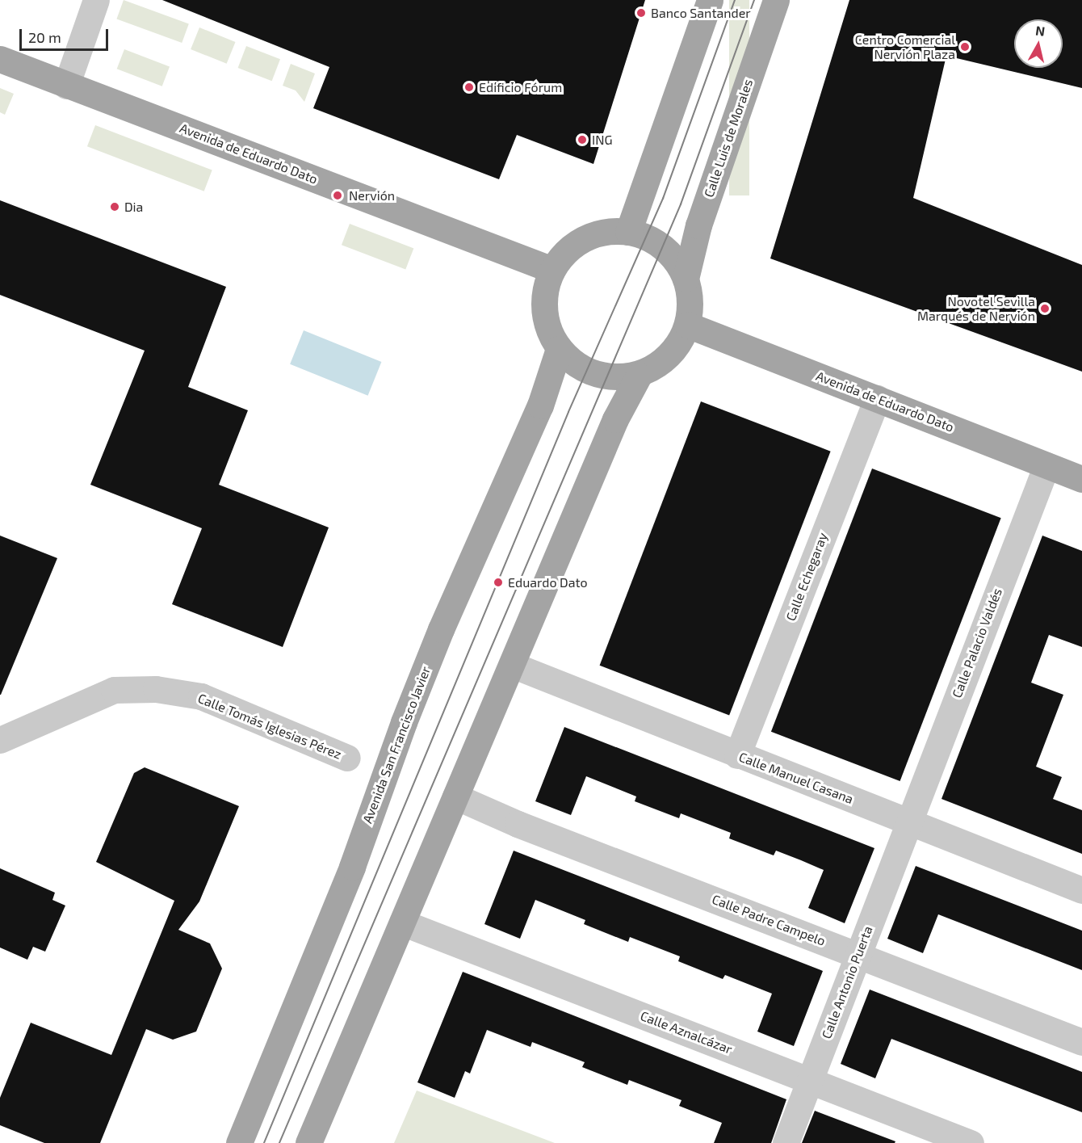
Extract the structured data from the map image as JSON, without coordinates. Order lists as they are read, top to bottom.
{
  "streets": {
    "main road": ["Calle Luis de Morales", "Avenida de Eduardo Dato", "Avenida San Francisco Javier"],
    "street": [
      "Calle Echegaray",
      "Calle Palacio Valdés",
      "Calle Tomás Iglesias Pérez",
      "Calle Manuel Casana",
      "Calle Padre Campelo",
      "Calle Antonio Puerta",
      "Calle Aznalcázar"
    ]
  },
  "crossings": [
    ["Calle Luis de Morales", "Avenida de Eduardo Dato"],
    ["Calle Luis de Morales", "Avenida San Francisco Javier"],
    ["Avenida de Eduardo Dato", "Calle Echegaray"],
    ["Avenida de Eduardo Dato", "Calle Palacio Valdés"],
    ["Avenida de Eduardo Dato", "Avenida San Francisco Javier"],
    ["Calle Echegaray", "Calle Manuel Casana"],
    ["Calle Palacio Valdés", "Calle Manuel Casana"],
    ["Calle Palacio Valdés", "Calle Antonio Puerta"],
    ["Calle Manuel Casana", "Calle Antonio Puerta"],
    ["Calle Padre Campelo", "Calle Antonio Puerta"],
    ["Calle Antonio Puerta", "Calle Aznalcázar"]
  ],
  "places": [
    "Banco Santander",
    "Centro Comercial Nervión Plaza",
    "Edificio Fórum",
    "ING",
    "Nervión",
    "Dia",
    "Novotel Sevilla Marqués de Nervión",
    "Eduardo Dato"
  ],
  "scale_bar": "20 m",
  "north": "top"
}
